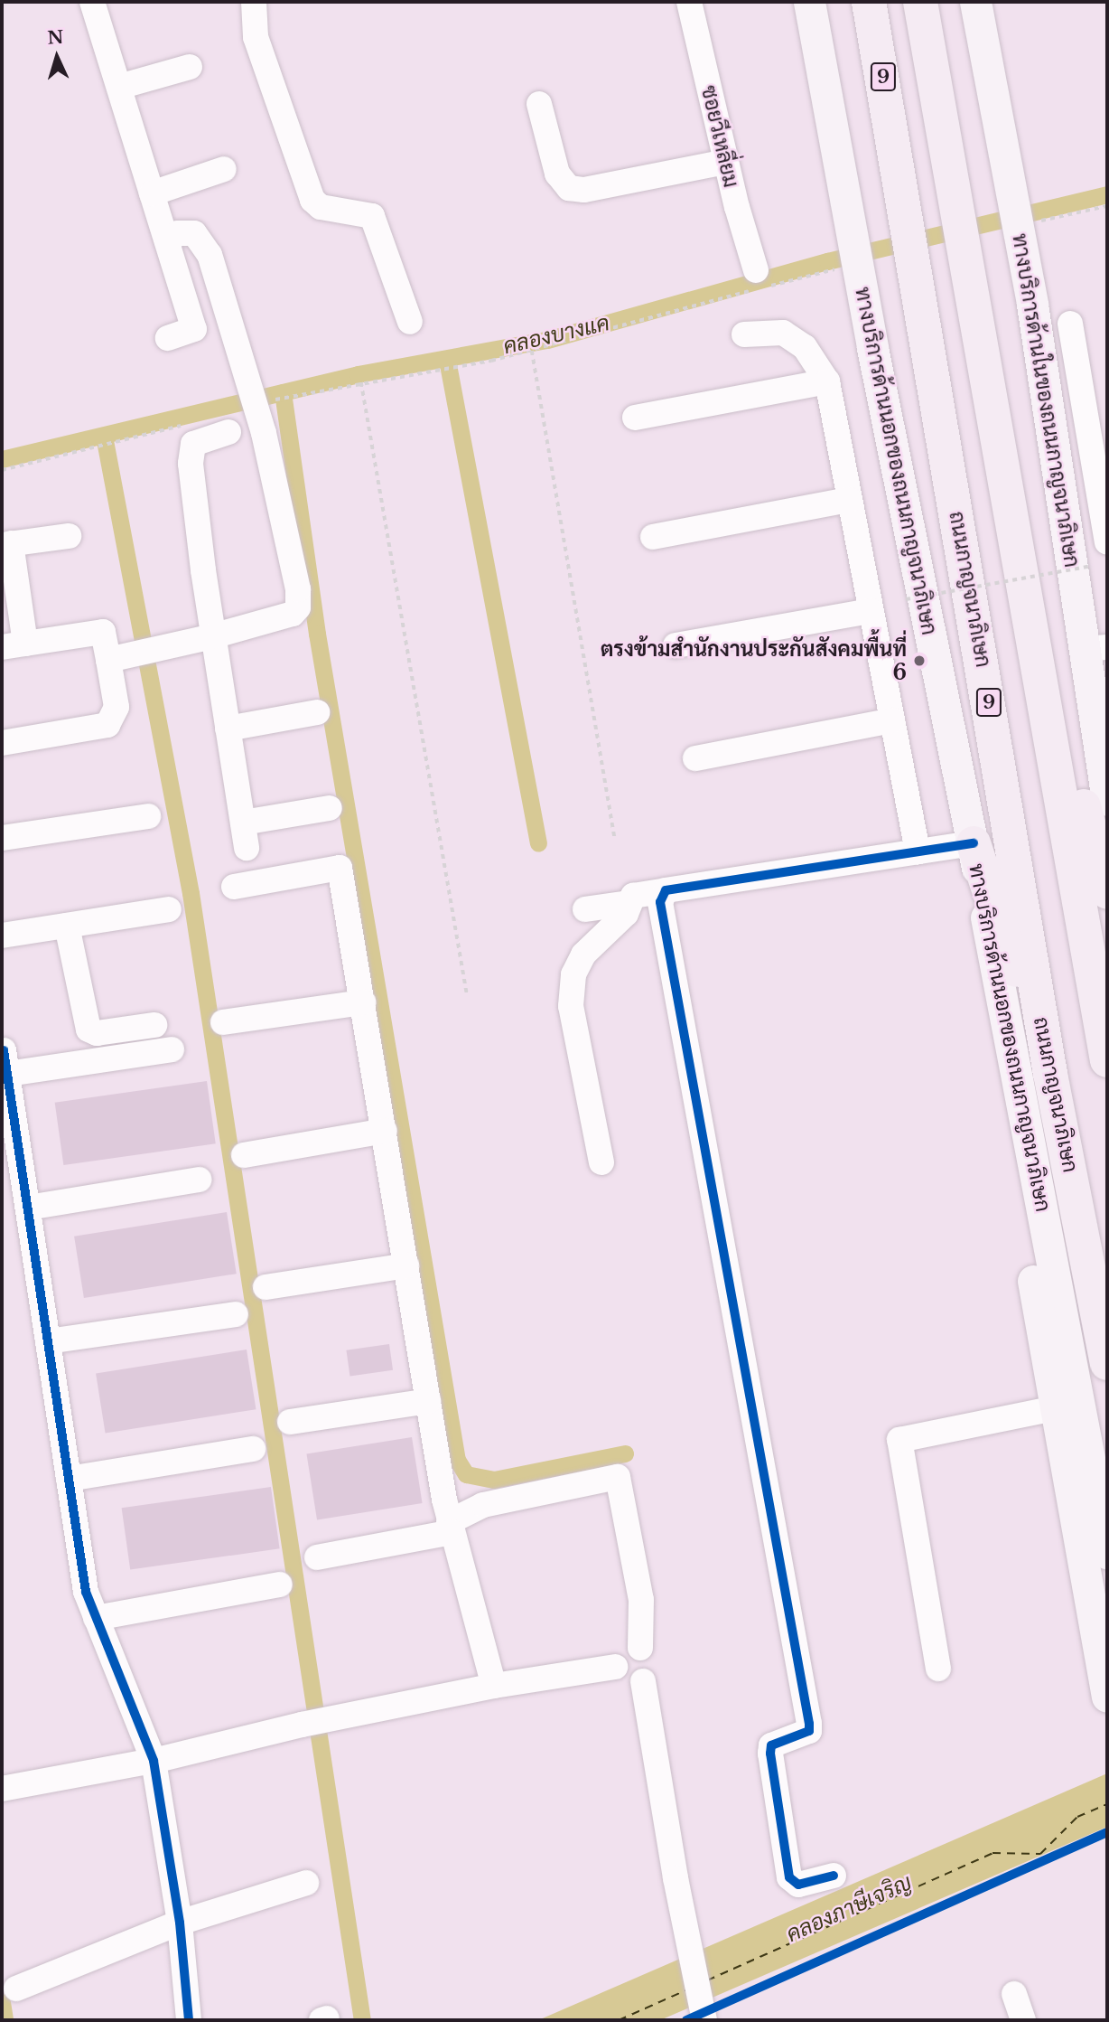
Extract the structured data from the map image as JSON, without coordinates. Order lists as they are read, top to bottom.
{
  "streets": {
    "highway": ["9", "ถนนกาญจนาภิเษก"],
    "main road": ["ทางบริการด้านในของถนนกาญจนาภิเษก", "ทางบริการด้านนอกของถนนกาญจนาภิเษก"],
    "street": ["ซอยวีเหลี่ยม"]
  },
  "water": ["คลองบางแค", "คลองภาษีเจริญ"],
  "places": ["ตรงข้ามสำนักงานประกันสังคมพื้นที่ 6"],
  "north": "top"
}
